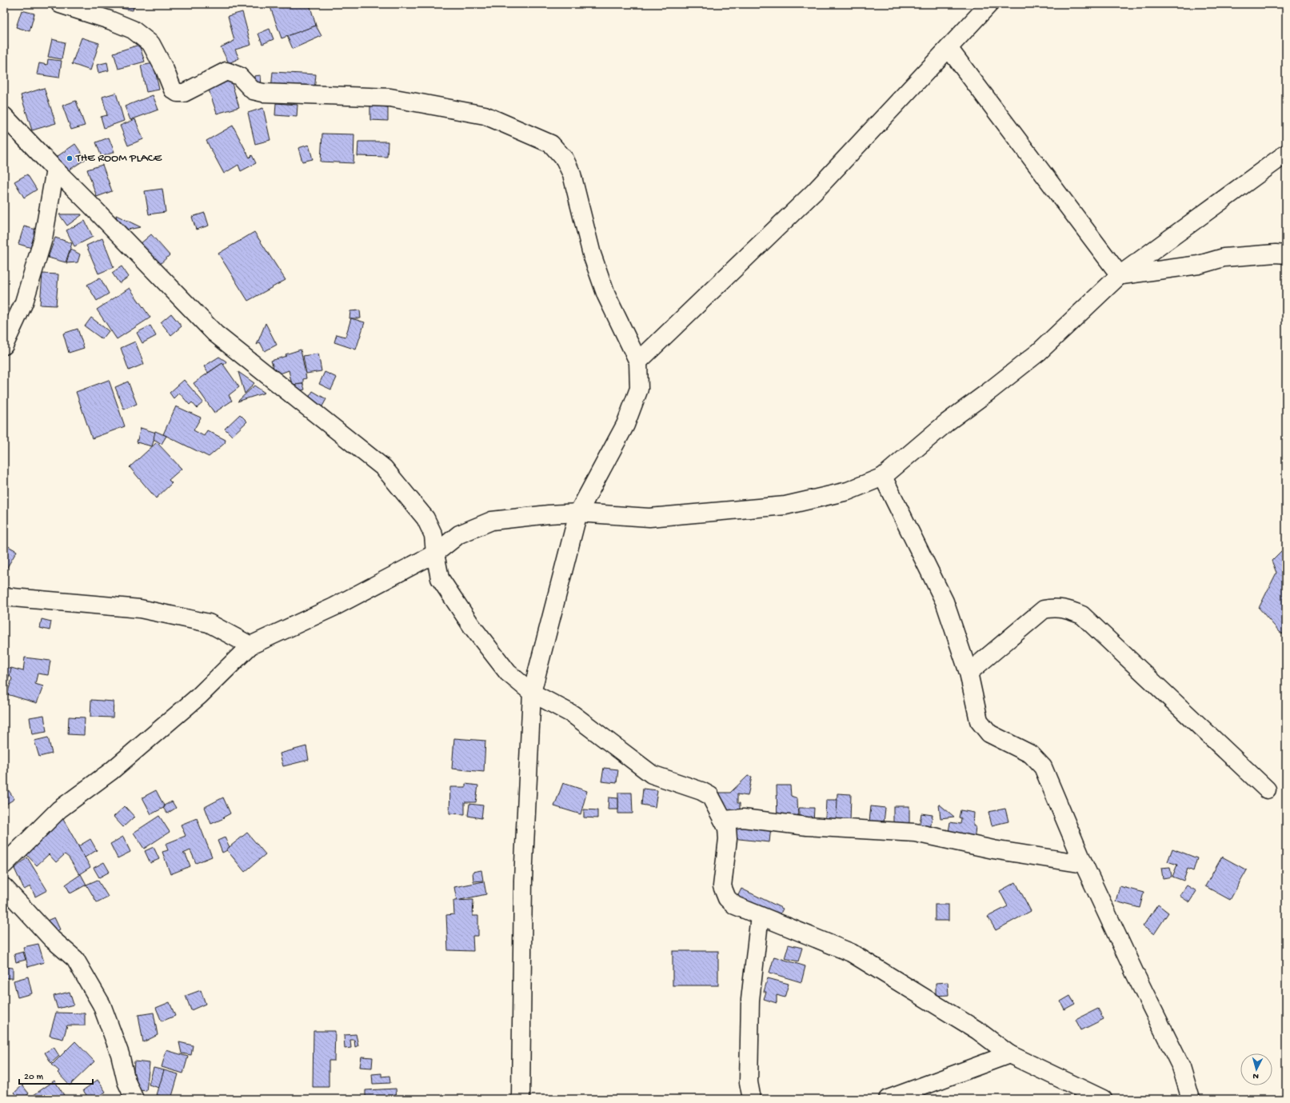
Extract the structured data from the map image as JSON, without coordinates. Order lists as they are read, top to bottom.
{
  "places": ["THE ROOM PLACE"],
  "scale_bar": "20 m",
  "north": "bottom"
}
